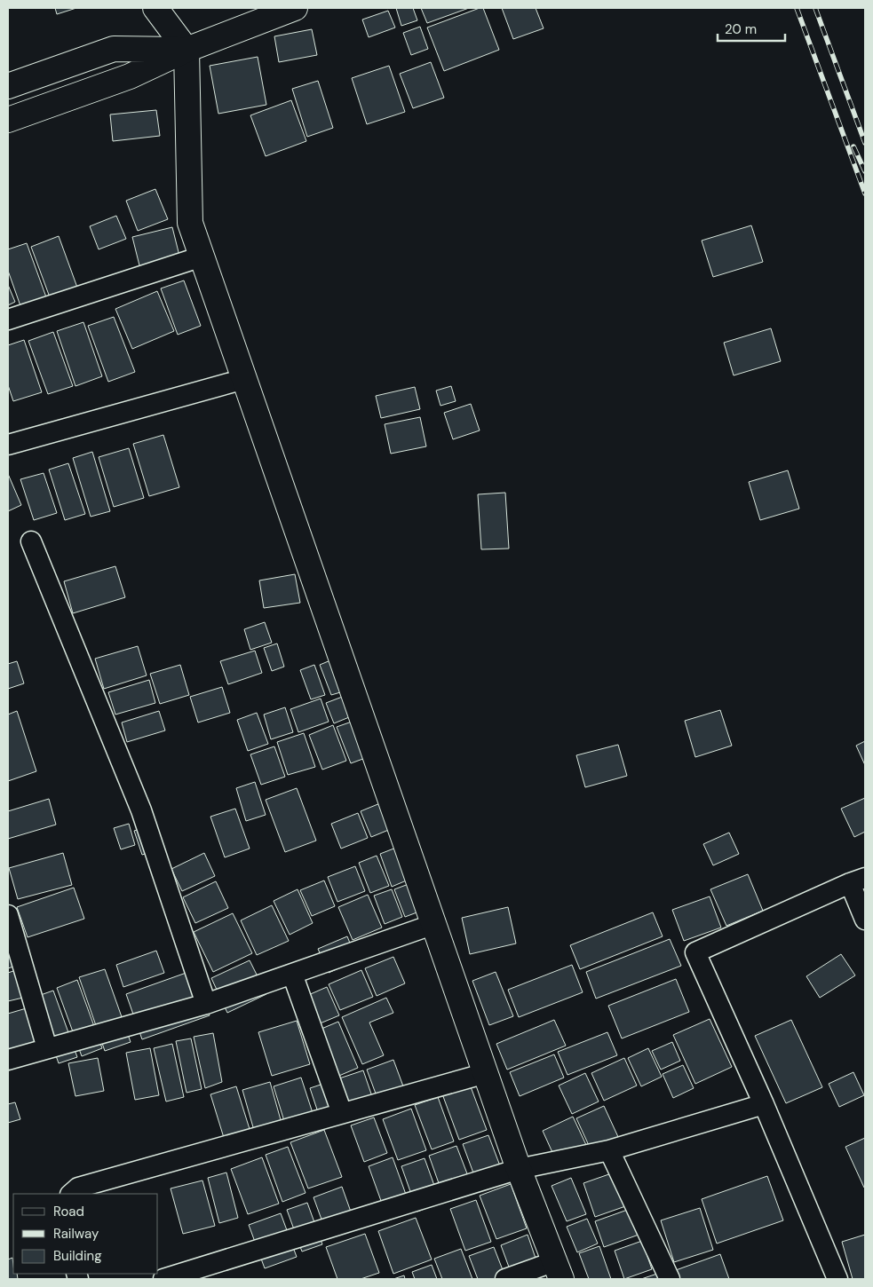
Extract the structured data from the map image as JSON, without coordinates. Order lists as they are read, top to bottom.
{
  "legend": ["Road", "Railway", "Building"],
  "scale_bar": "20 m"
}
